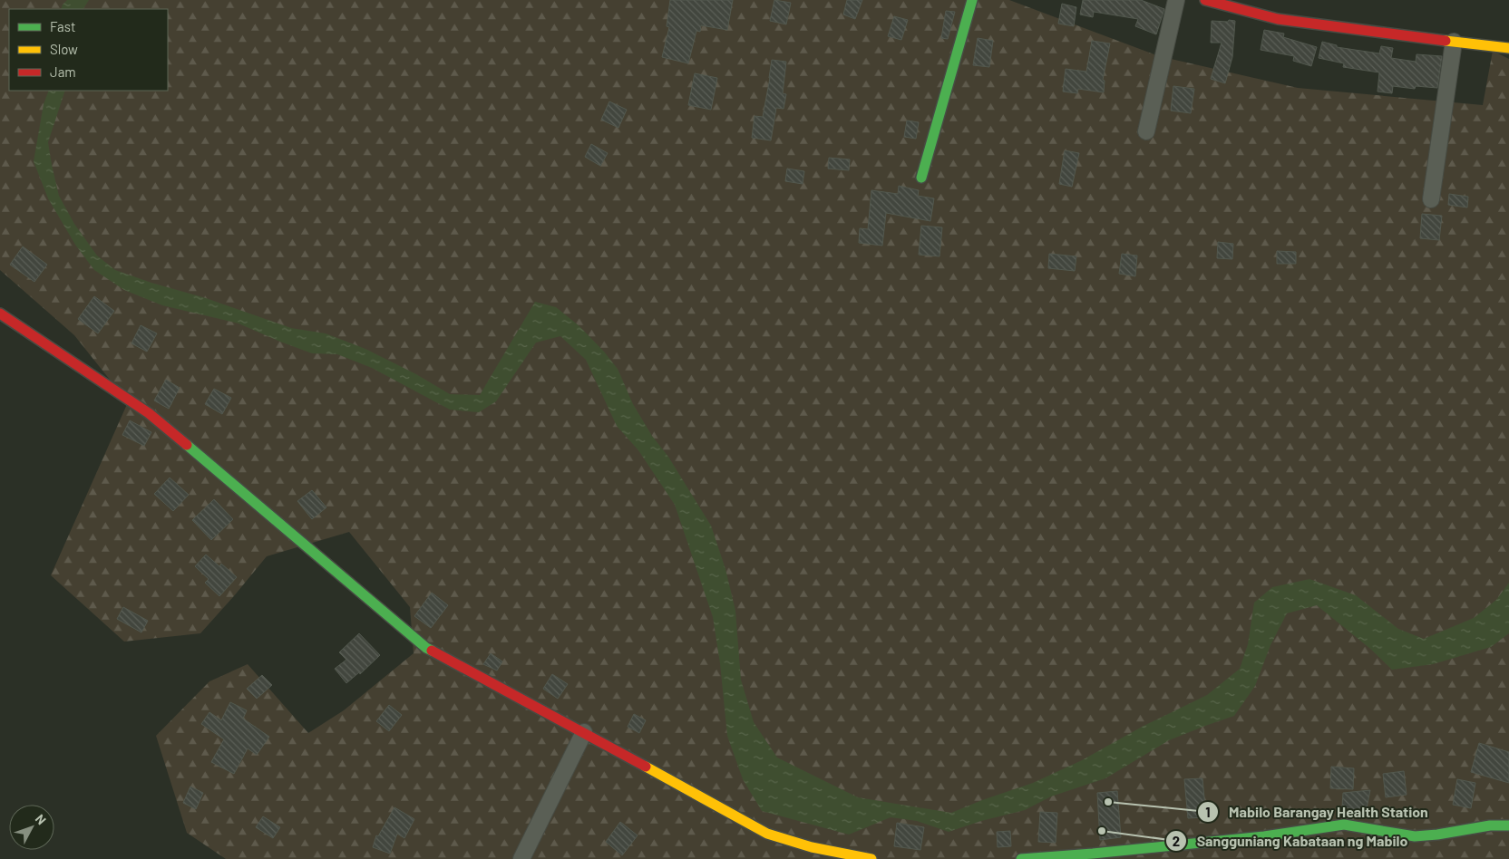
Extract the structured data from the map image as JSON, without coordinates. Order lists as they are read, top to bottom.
{
  "places": ["Mabilo Barangay Health Station", "Sangguniang Kabataan ng Mabilo"],
  "legend": ["Fast", "Slow", "Jam"],
  "north": "top right"
}
